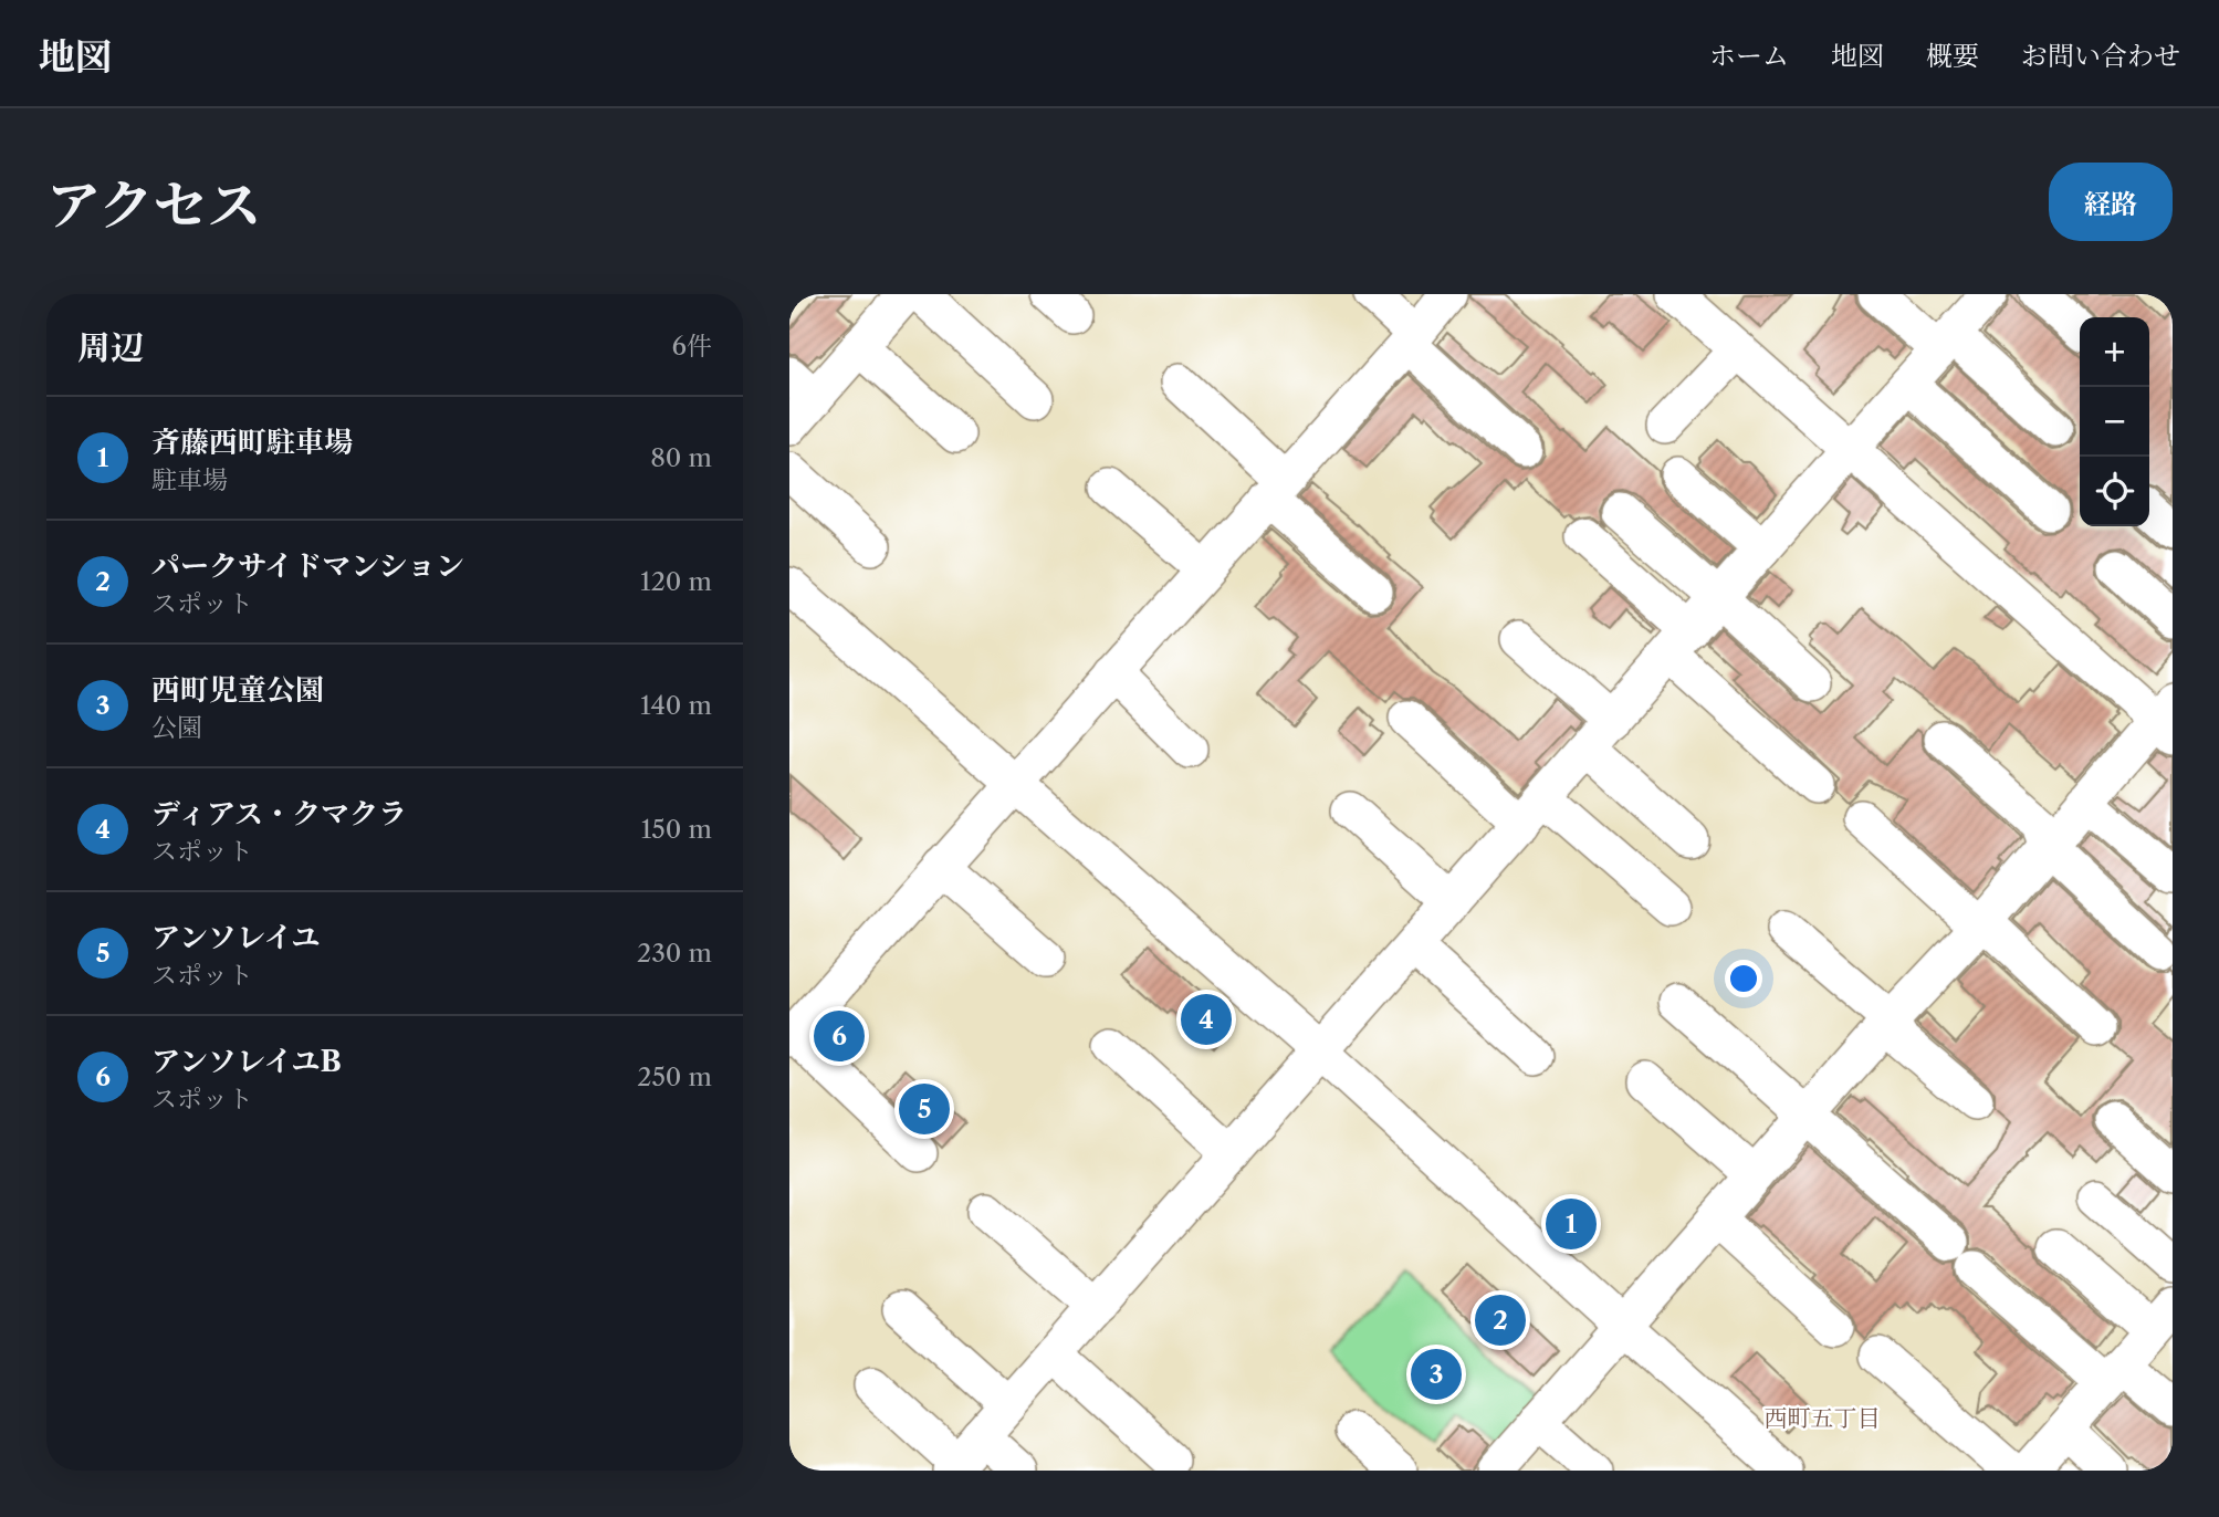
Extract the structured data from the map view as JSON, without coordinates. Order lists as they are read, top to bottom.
{
  "districts": ["西町五丁目"],
  "page": {
    "header": "地図",
    "nav": [
      "ホーム",
      "地図",
      "概要",
      "お問い合わせ"
    ],
    "title": "アクセス",
    "buttons": "経路",
    "heading": ["周辺", "6件"],
    "map_buttons": ["+", "−"],
    "list": [
      {
        "mark": "1",
        "name": "斉藤西町駐車場",
        "note": "駐車場",
        "value": "80 m"
      },
      {
        "mark": "2",
        "name": "パークサイドマンション",
        "note": "スポット",
        "value": "120 m"
      },
      {
        "mark": "3",
        "name": "西町児童公園",
        "note": "公園",
        "value": "140 m"
      },
      {
        "mark": "4",
        "name": "ディアス・クマクラ",
        "note": "スポット",
        "value": "150 m"
      },
      {
        "mark": "5",
        "name": "アンソレイユ",
        "note": "スポット",
        "value": "230 m"
      },
      {
        "mark": "6",
        "name": "アンソレイユB",
        "note": "スポット",
        "value": "250 m"
      }
    ],
    "pins": [
      "4",
      "6",
      "5",
      "1",
      "2",
      "3"
    ]
  }
}
